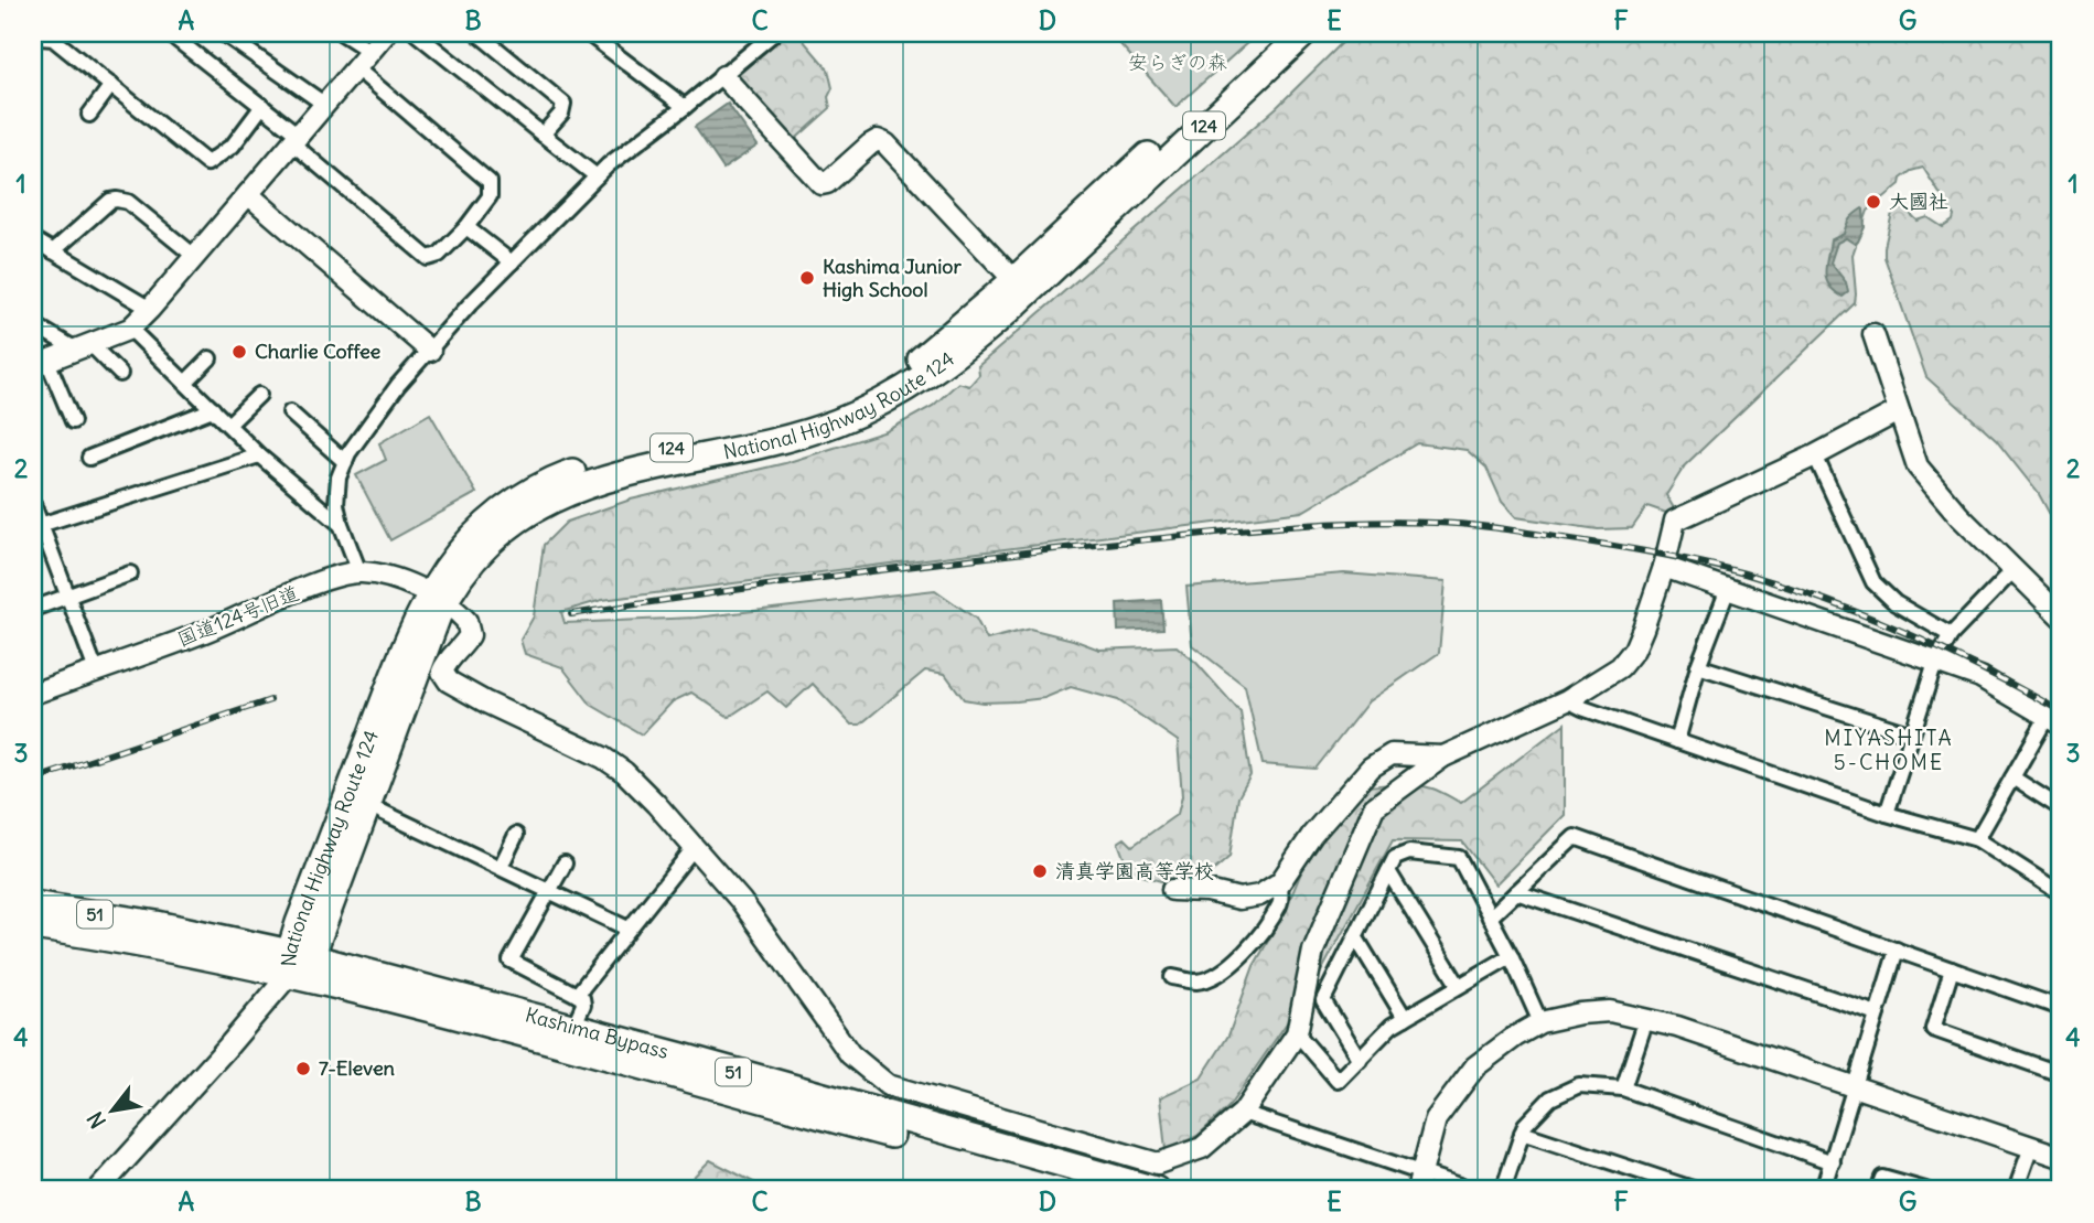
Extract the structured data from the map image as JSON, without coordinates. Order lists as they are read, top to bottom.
{
  "streets": {
    "highway": [
      "124",
      "National Highway Route 124",
      "51",
      "Kashima Bypass"
    ],
    "street": ["国道124号旧道"]
  },
  "crossings": [
    ["National Highway Route 124", "国道124号旧道"],
    ["National Highway Route 124", "Kashima Bypass"]
  ],
  "districts": ["MIYASHITA 5-CHOME"],
  "parks": ["安らぎの森"],
  "places": [
    "大國社",
    "Kashima Junior High School",
    "Charlie Coffee",
    "清真学園高等学校",
    "7-Eleven"
  ],
  "north": "bottom left",
  "grid": {
    "columns": [
      "A",
      "B",
      "C",
      "D",
      "E",
      "F",
      "G"
    ],
    "rows": [
      "1",
      "2",
      "3",
      "4"
    ]
  }
}
